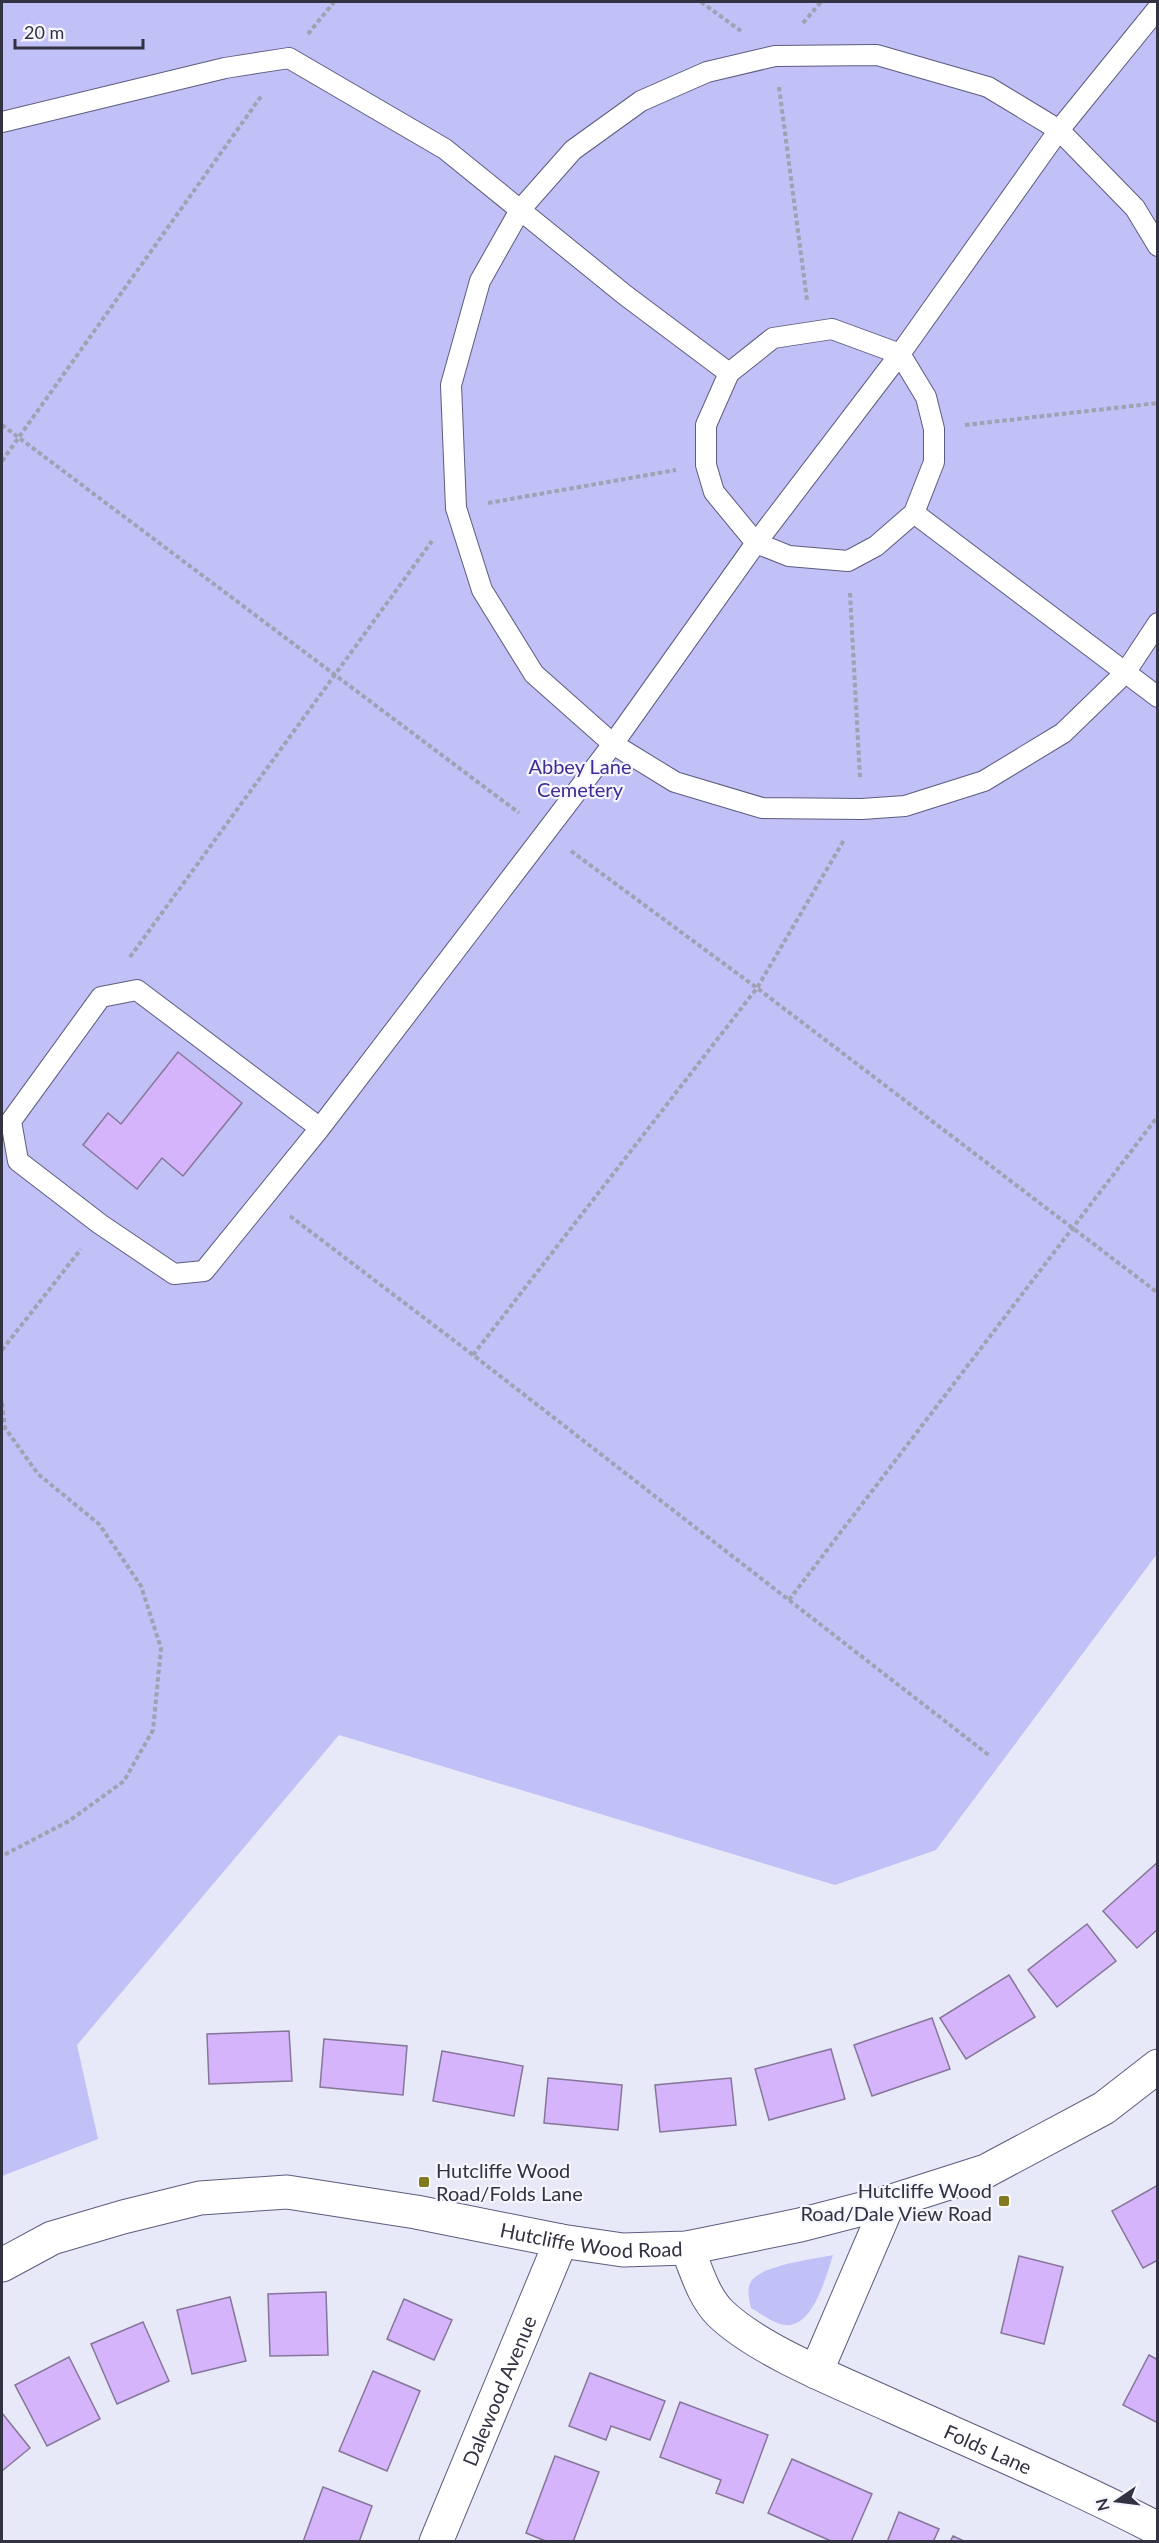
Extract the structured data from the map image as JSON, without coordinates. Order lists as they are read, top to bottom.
{
  "streets": {
    "street": ["Hutcliffe Wood Road", "Dalewood Avenue", "Folds Lane"]
  },
  "crossings": [
    ["Hutcliffe Wood Road", "Dalewood Avenue"],
    ["Hutcliffe Wood Road", "Folds Lane"]
  ],
  "parks": ["Abbey Lane Cemetery"],
  "places": {
    "transit": ["Hutcliffe Wood Road/Folds Lane", "Hutcliffe Wood Road/Dale View Road"]
  },
  "scale_bar": "20 m",
  "north": "left"
}
